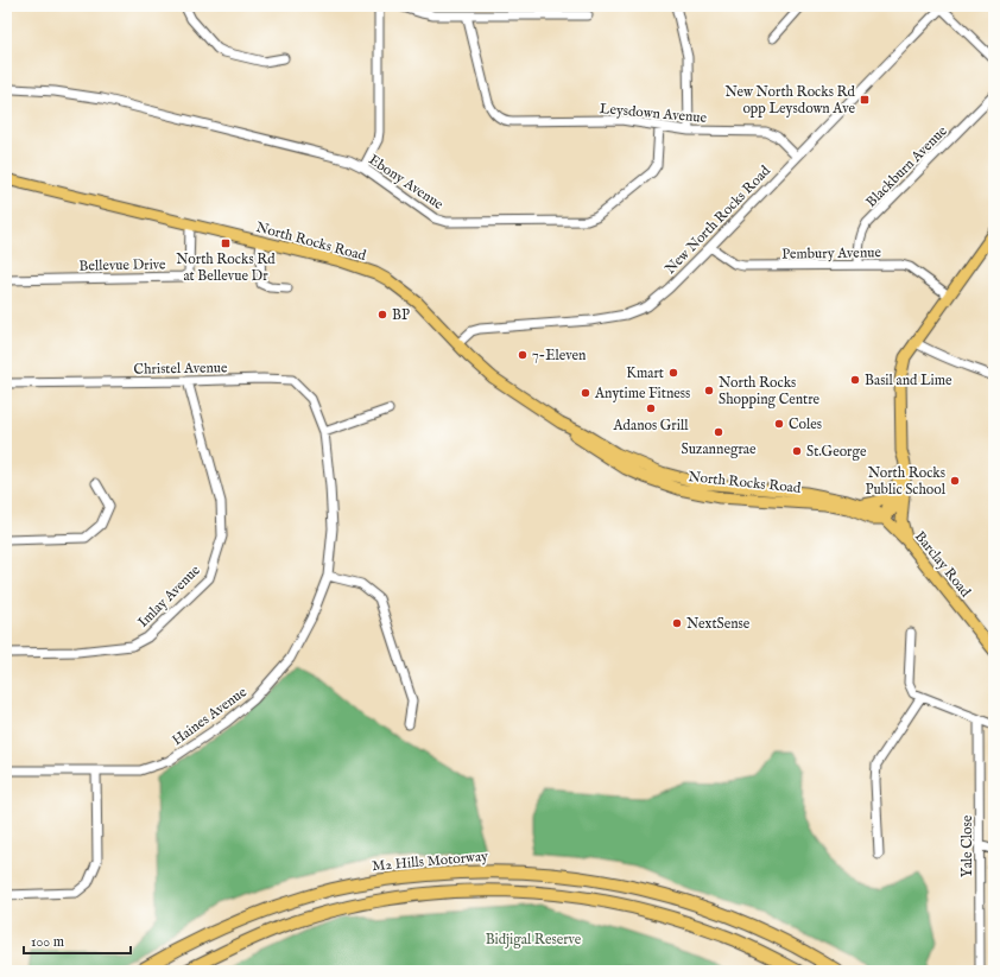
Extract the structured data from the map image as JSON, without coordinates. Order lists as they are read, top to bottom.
{
  "streets": {
    "highway": ["M2 Hills Motorway"],
    "main road": ["North Rocks Road", "Barclay Road"],
    "street": [
      "Leysdown Avenue",
      "Blackburn Avenue",
      "Ebony Avenue",
      "New North Rocks Road",
      "Pembury Avenue",
      "Bellevue Drive",
      "Christel Avenue",
      "Imlay Avenue",
      "Haines Avenue",
      "Yale Close"
    ]
  },
  "crossings": [
    ["Leysdown Avenue", "Ebony Avenue"],
    ["Leysdown Avenue", "New North Rocks Road"],
    ["Blackburn Avenue", "Pembury Avenue"],
    ["New North Rocks Road", "North Rocks Road"],
    ["New North Rocks Road", "Pembury Avenue"],
    ["North Rocks Road", "Bellevue Drive"],
    ["North Rocks Road", "Barclay Road"],
    ["Christel Avenue", "Imlay Avenue"],
    ["Christel Avenue", "Haines Avenue"]
  ],
  "parks": ["Bidjigal Reserve"],
  "places": {
    "transit": ["New North Rocks Rd opp Leysdown Ave", "North Rocks Rd at Bellevue Dr"],
    "other": [
      "BP",
      "7-Eleven",
      "Kmart",
      "Basil and Lime",
      "North Rocks Shopping Centre",
      "Anytime Fitness",
      "Adanos Grill",
      "Coles",
      "Suzannegrae",
      "St.George",
      "North Rocks Public School",
      "NextSense"
    ]
  },
  "scale_bar": "100 m"
}
